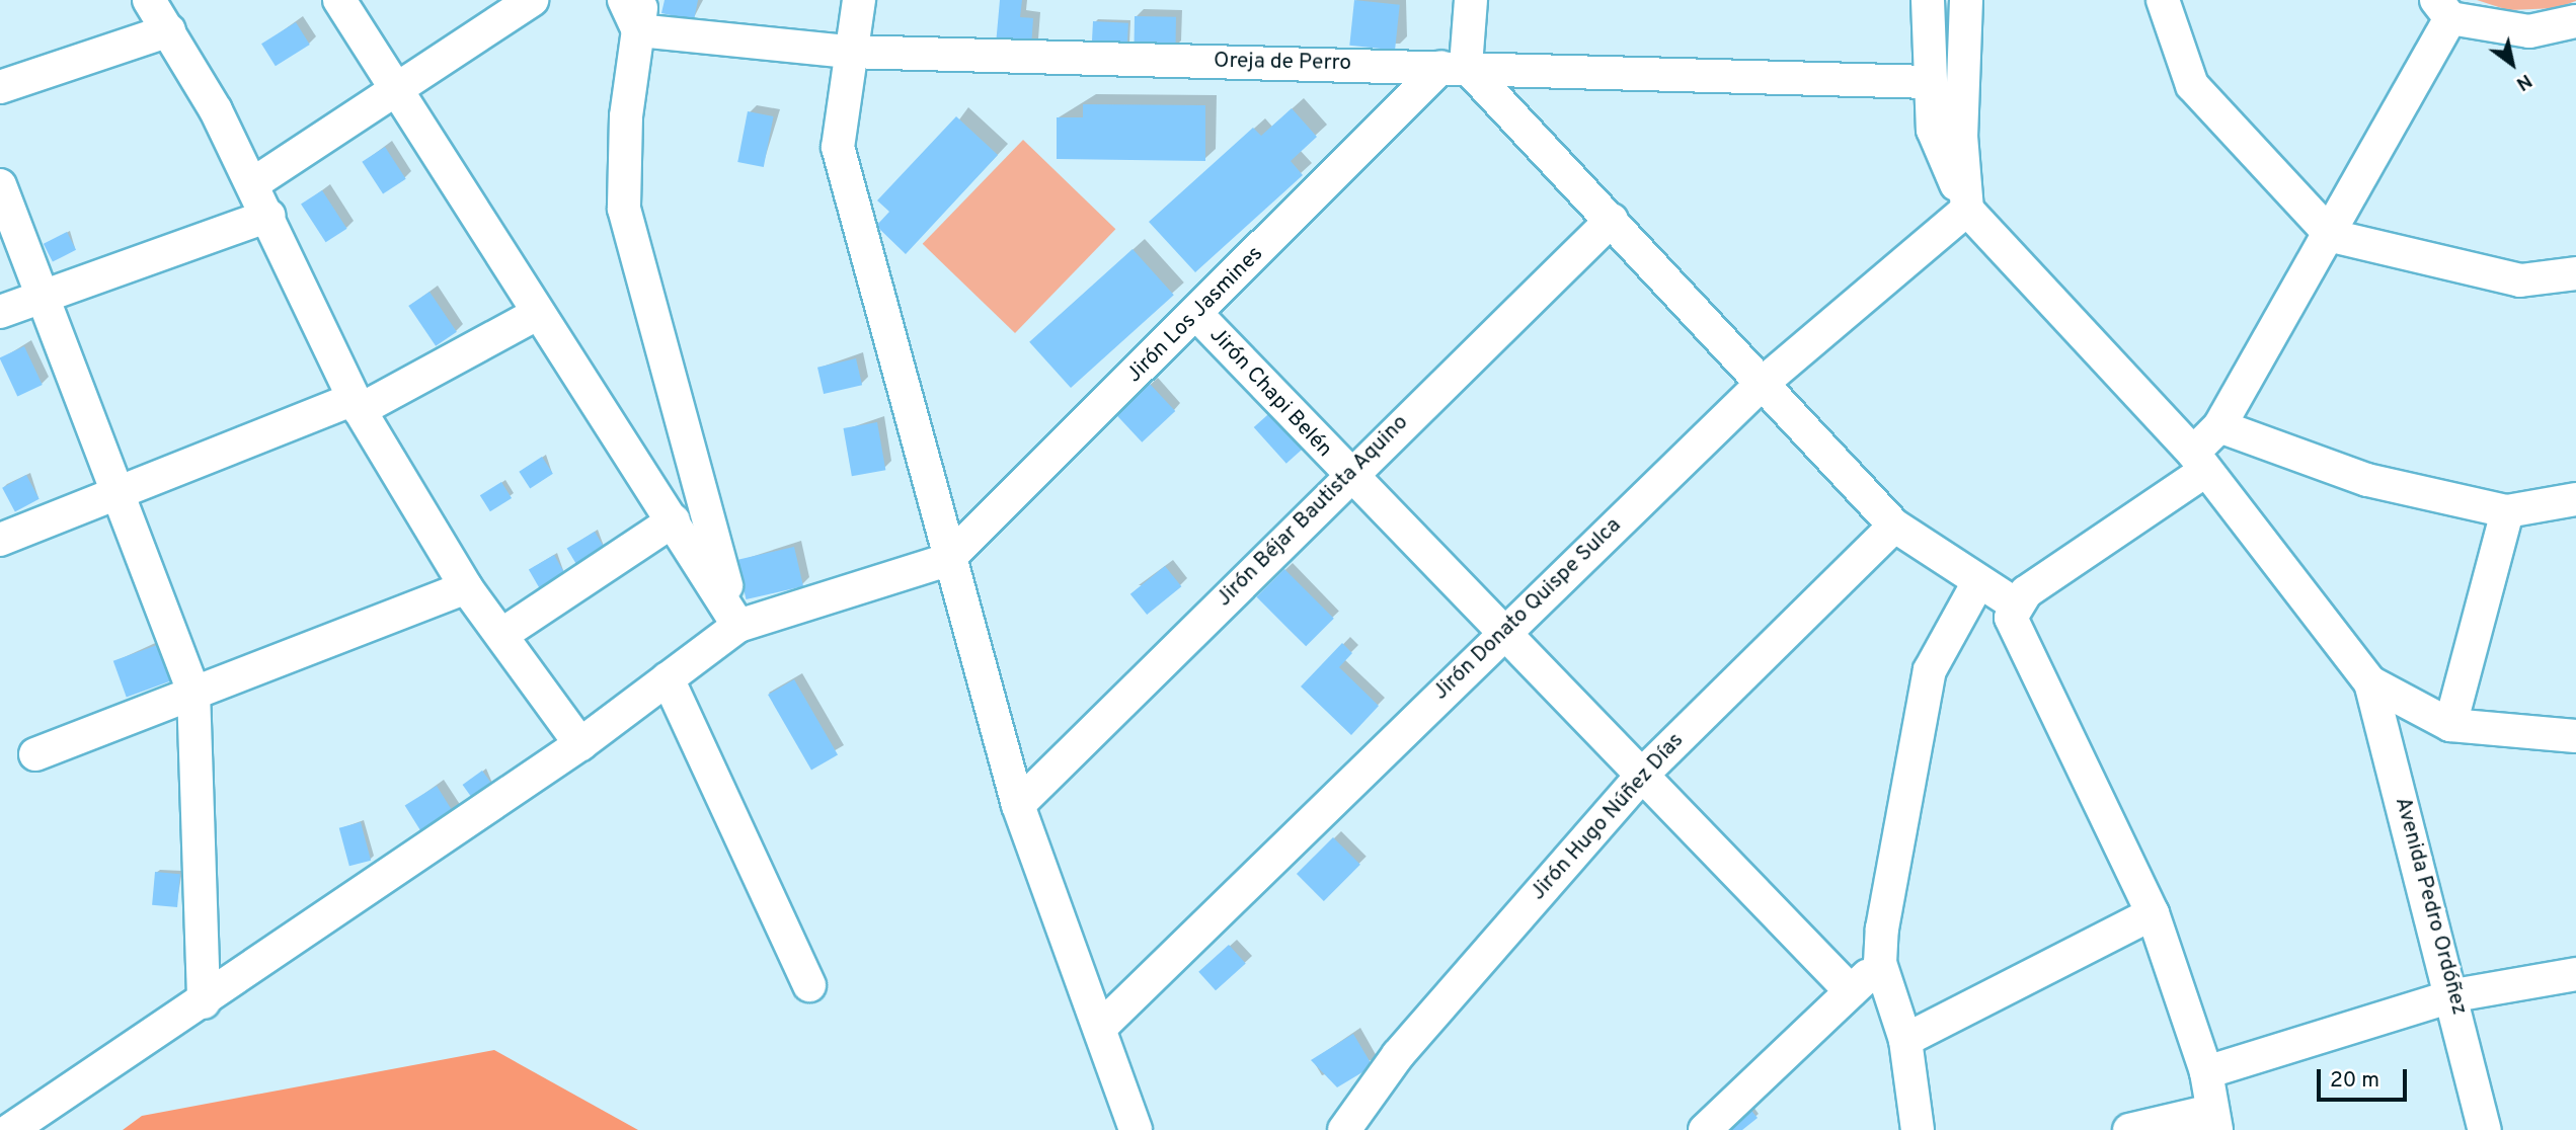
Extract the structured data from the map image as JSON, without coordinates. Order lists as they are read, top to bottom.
{
  "streets": {
    "street": [
      "Oreja de Perro",
      "Jirón Los Jasmines",
      "Jirón Chapi Belén",
      "Jirón Béjar Bautista Aquino",
      "Jirón Donato Quispe Sulca",
      "Jirón Hugo Núñez Días",
      "Avenida Pedro Ordóñez"
    ]
  },
  "crossings": [
    ["Oreja de Perro", "Jirón Los Jasmines"],
    ["Jirón Los Jasmines", "Jirón Chapi Belén"],
    ["Jirón Chapi Belén", "Jirón Béjar Bautista Aquino"],
    ["Jirón Chapi Belén", "Jirón Donato Quispe Sulca"],
    ["Jirón Chapi Belén", "Jirón Hugo Núñez Días"]
  ],
  "scale_bar": "20 m",
  "north": "bottom right"
}
